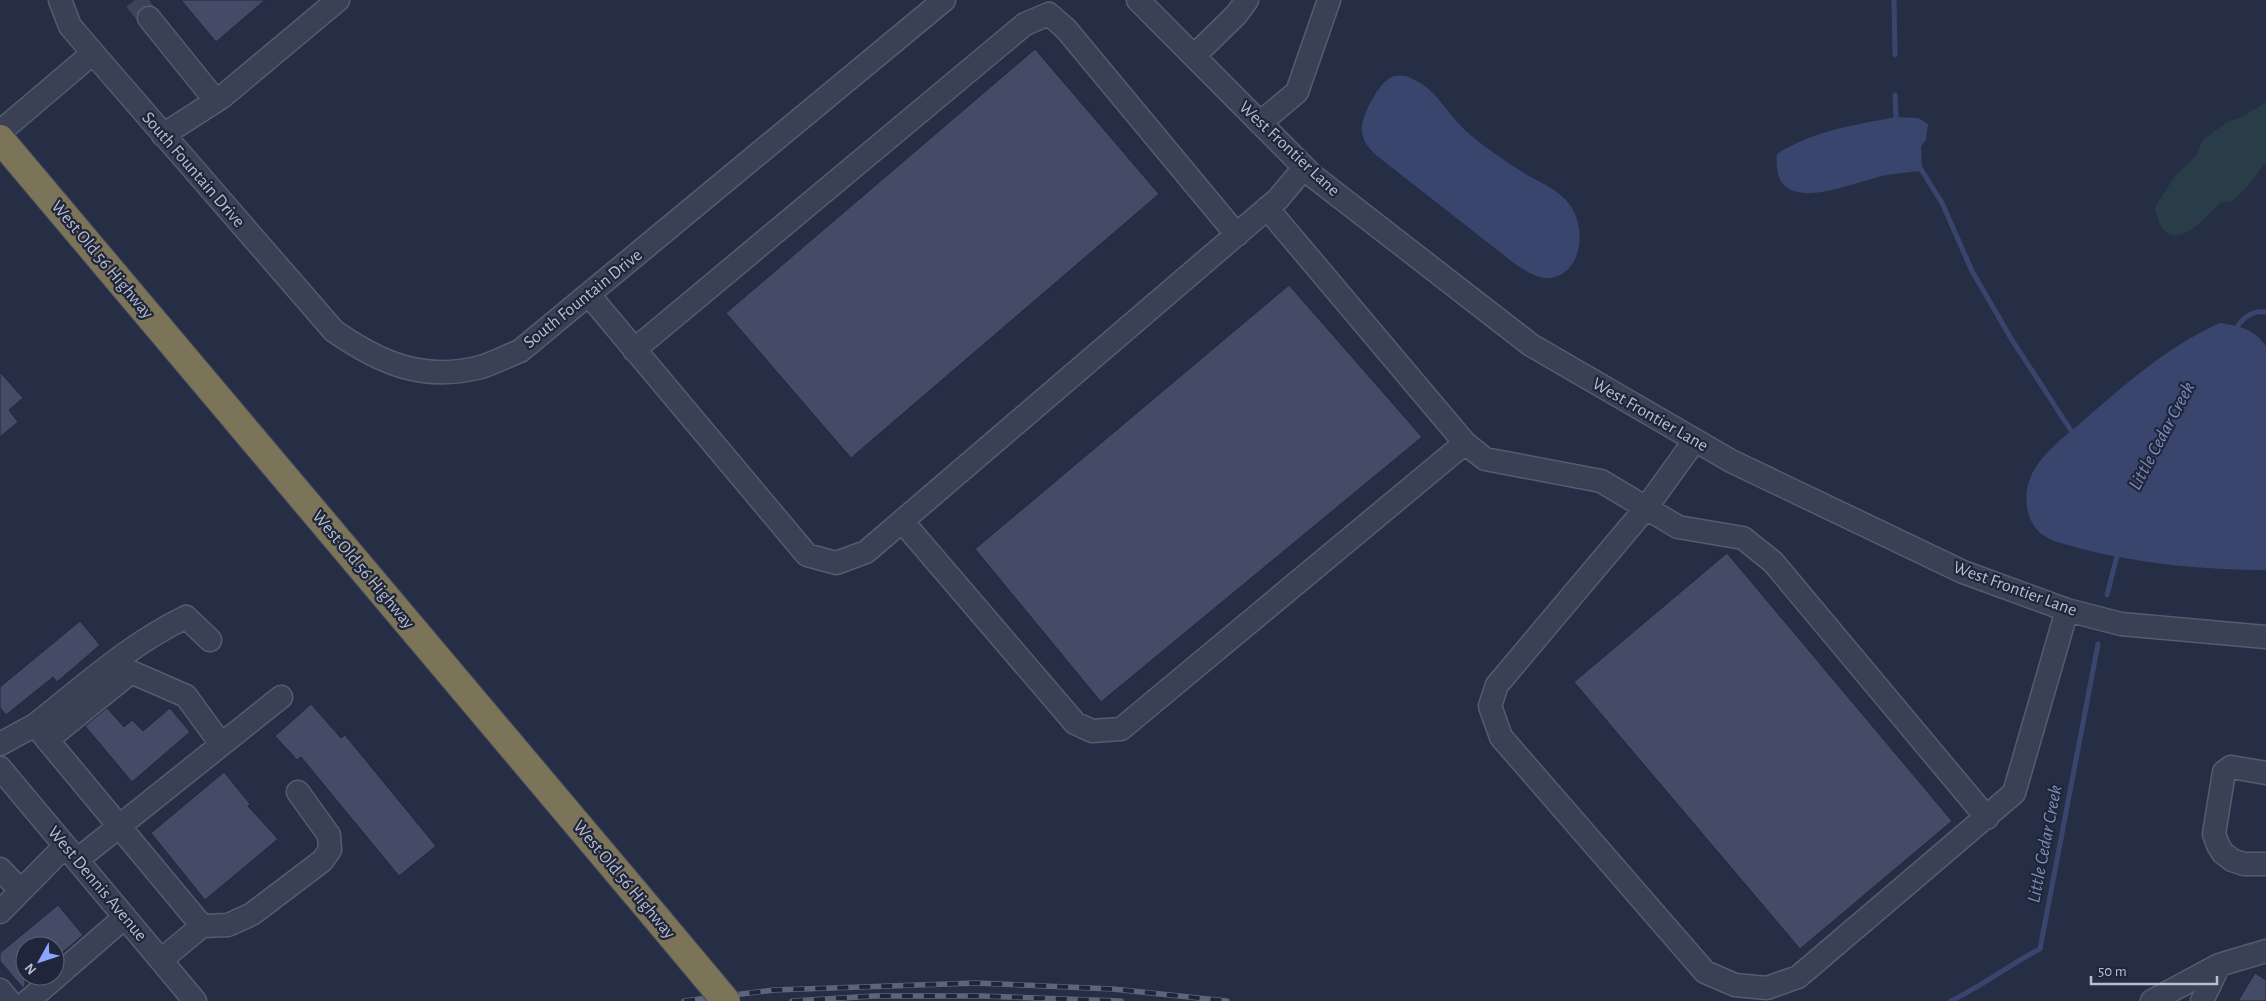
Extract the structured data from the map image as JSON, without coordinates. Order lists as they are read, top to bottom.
{
  "streets": {
    "highway": ["West Old 56 Highway"],
    "street": ["West Frontier Lane", "South Fountain Drive", "West Dennis Avenue"]
  },
  "water": ["Little Cedar Creek"],
  "scale_bar": "50 m",
  "north": "bottom left"
}
